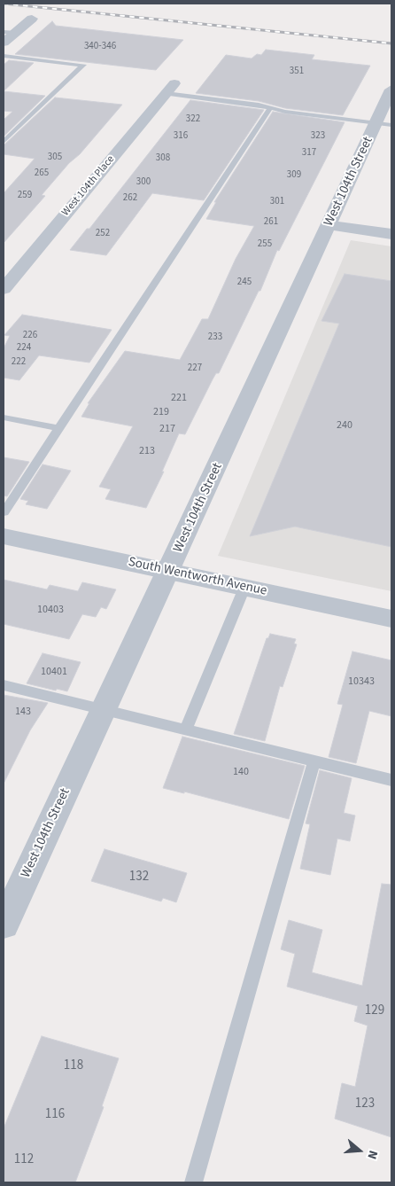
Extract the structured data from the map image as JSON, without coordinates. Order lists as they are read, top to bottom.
{
  "streets": {
    "street": ["West 104th Street", "West 104th Place", "South Wentworth Avenue"]
  },
  "crossings": [
    ["West 104th Street", "South Wentworth Avenue"]
  ],
  "house_numbers": [
    "340-346",
    "351",
    "322",
    "316",
    "323",
    "317",
    "305",
    "308",
    "265",
    "309",
    "300",
    "259",
    "262",
    "301",
    "261",
    "252",
    "255",
    "245",
    "226",
    "233",
    "224",
    "222",
    "227",
    "221",
    "219",
    "240",
    "217",
    "213",
    "10403",
    "10401",
    "10343",
    "143",
    "140",
    "132",
    "129",
    "118",
    "123",
    "116",
    "112"
  ],
  "north": "right"
}
